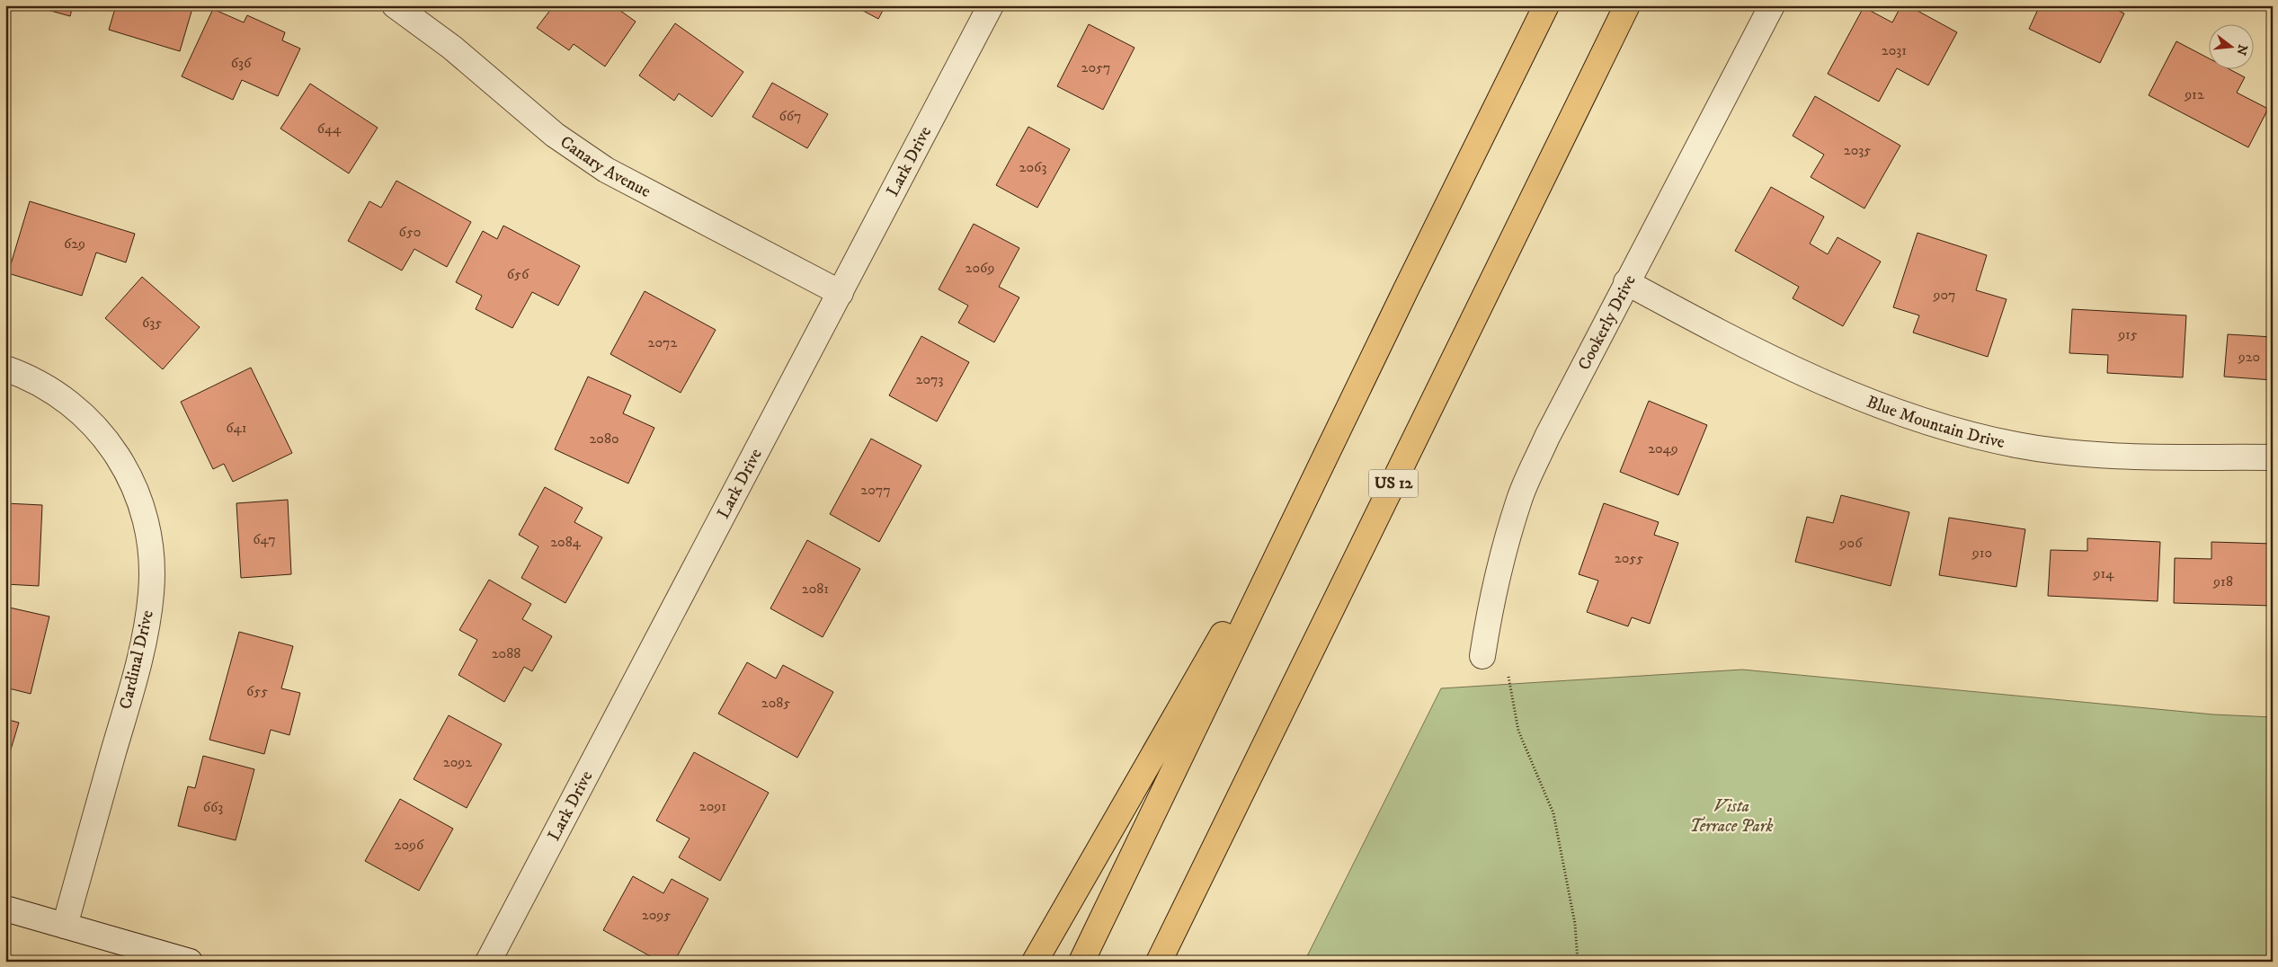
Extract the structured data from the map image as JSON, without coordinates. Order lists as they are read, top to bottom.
{
  "streets": {
    "highway": ["US 12"],
    "street": [
      "Lark Drive",
      "Canary Avenue",
      "Cookerly Drive",
      "Blue Mountain Drive",
      "Cardinal Drive"
    ]
  },
  "crossings": [
    ["Lark Drive", "Canary Avenue"],
    ["Cookerly Drive", "Blue Mountain Drive"]
  ],
  "parks": ["Vista Terrace Park"],
  "house_numbers": [
    "2031",
    "636",
    "2057",
    "912",
    "667",
    "644",
    "2035",
    "2063",
    "650",
    "629",
    "2069",
    "656",
    "907",
    "635",
    "915",
    "2072",
    "920",
    "2073",
    "641",
    "2080",
    "2049",
    "2077",
    "647",
    "2084",
    "906",
    "910",
    "2055",
    "914",
    "918",
    "2081",
    "2088",
    "655",
    "2085",
    "2092",
    "2091",
    "663",
    "2096",
    "2095"
  ],
  "north": "right"
}
